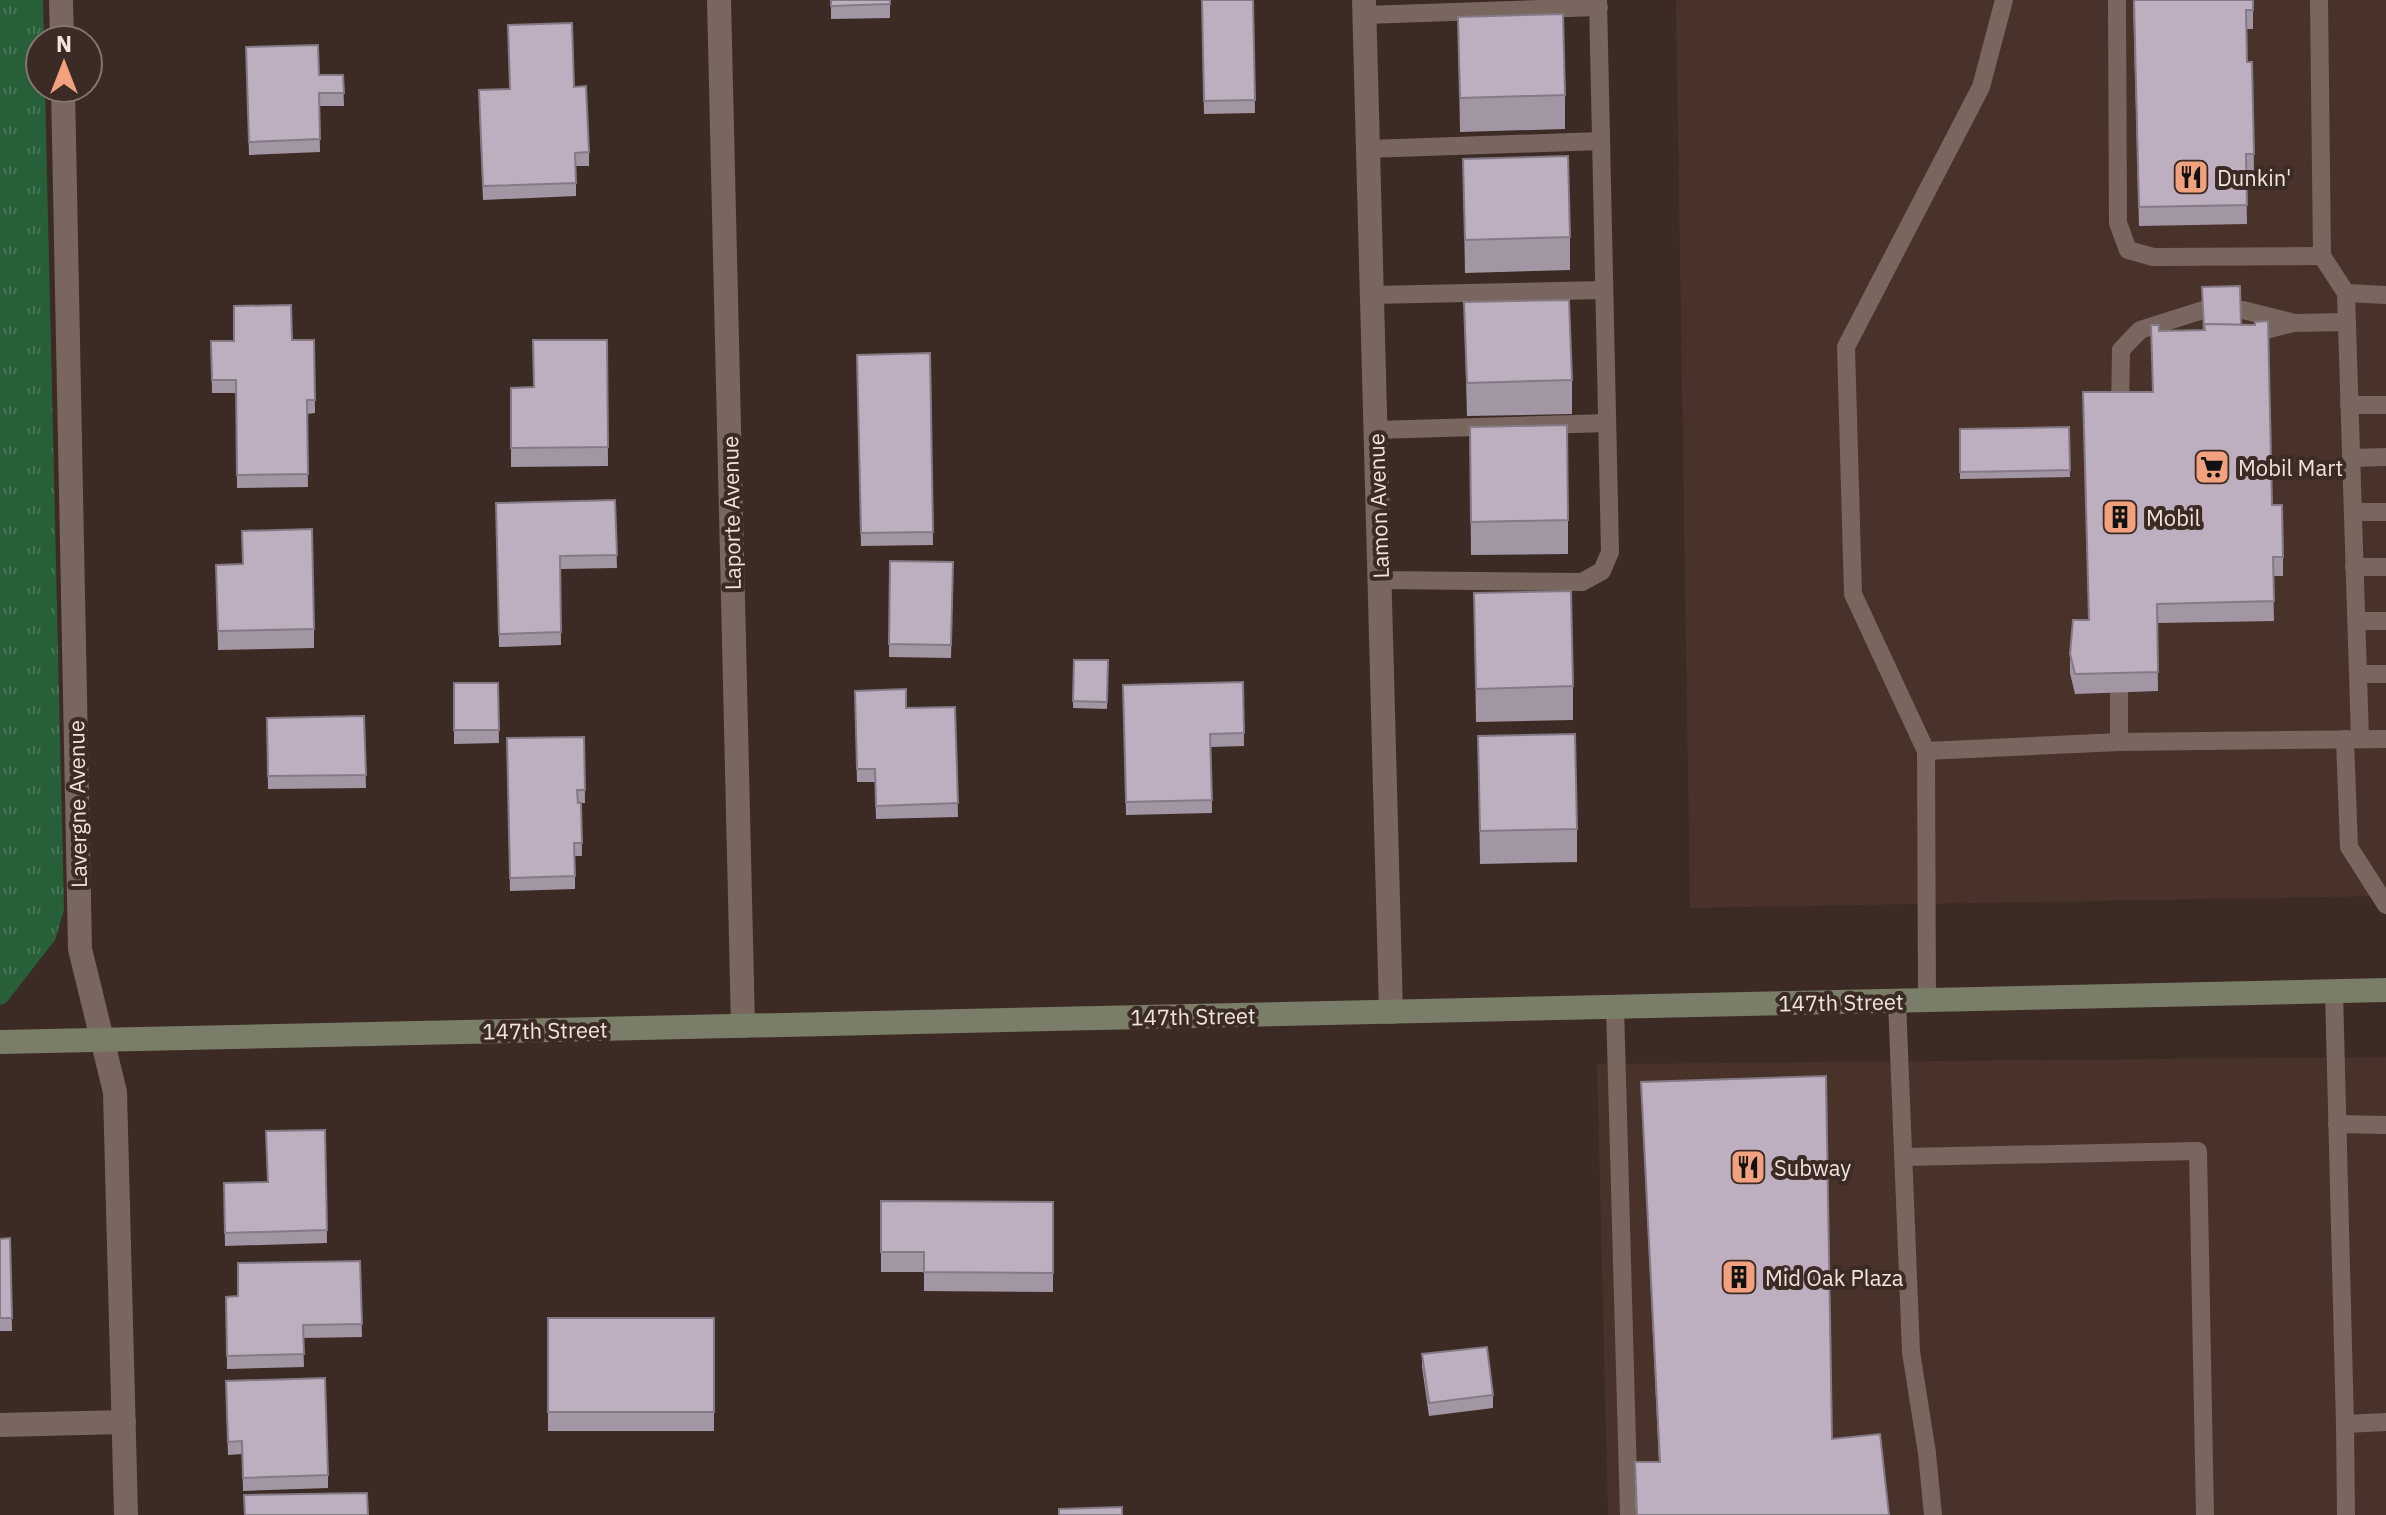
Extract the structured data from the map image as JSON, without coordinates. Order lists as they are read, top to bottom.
{
  "streets": {
    "main road": ["147th Street"],
    "street": ["Lamon Avenue", "Laporte Avenue", "Lavergne Avenue"]
  },
  "crossings": [
    ["Lamon Avenue", "147th Street"],
    ["Laporte Avenue", "147th Street"],
    ["Lavergne Avenue", "147th Street"]
  ],
  "places": {
    "restaurant": ["Dunkin'", "Subway"],
    "supermarket": ["Mobil Mart"],
    "building": ["Mobil", "Mid Oak Plaza"]
  },
  "north": "top"
}
